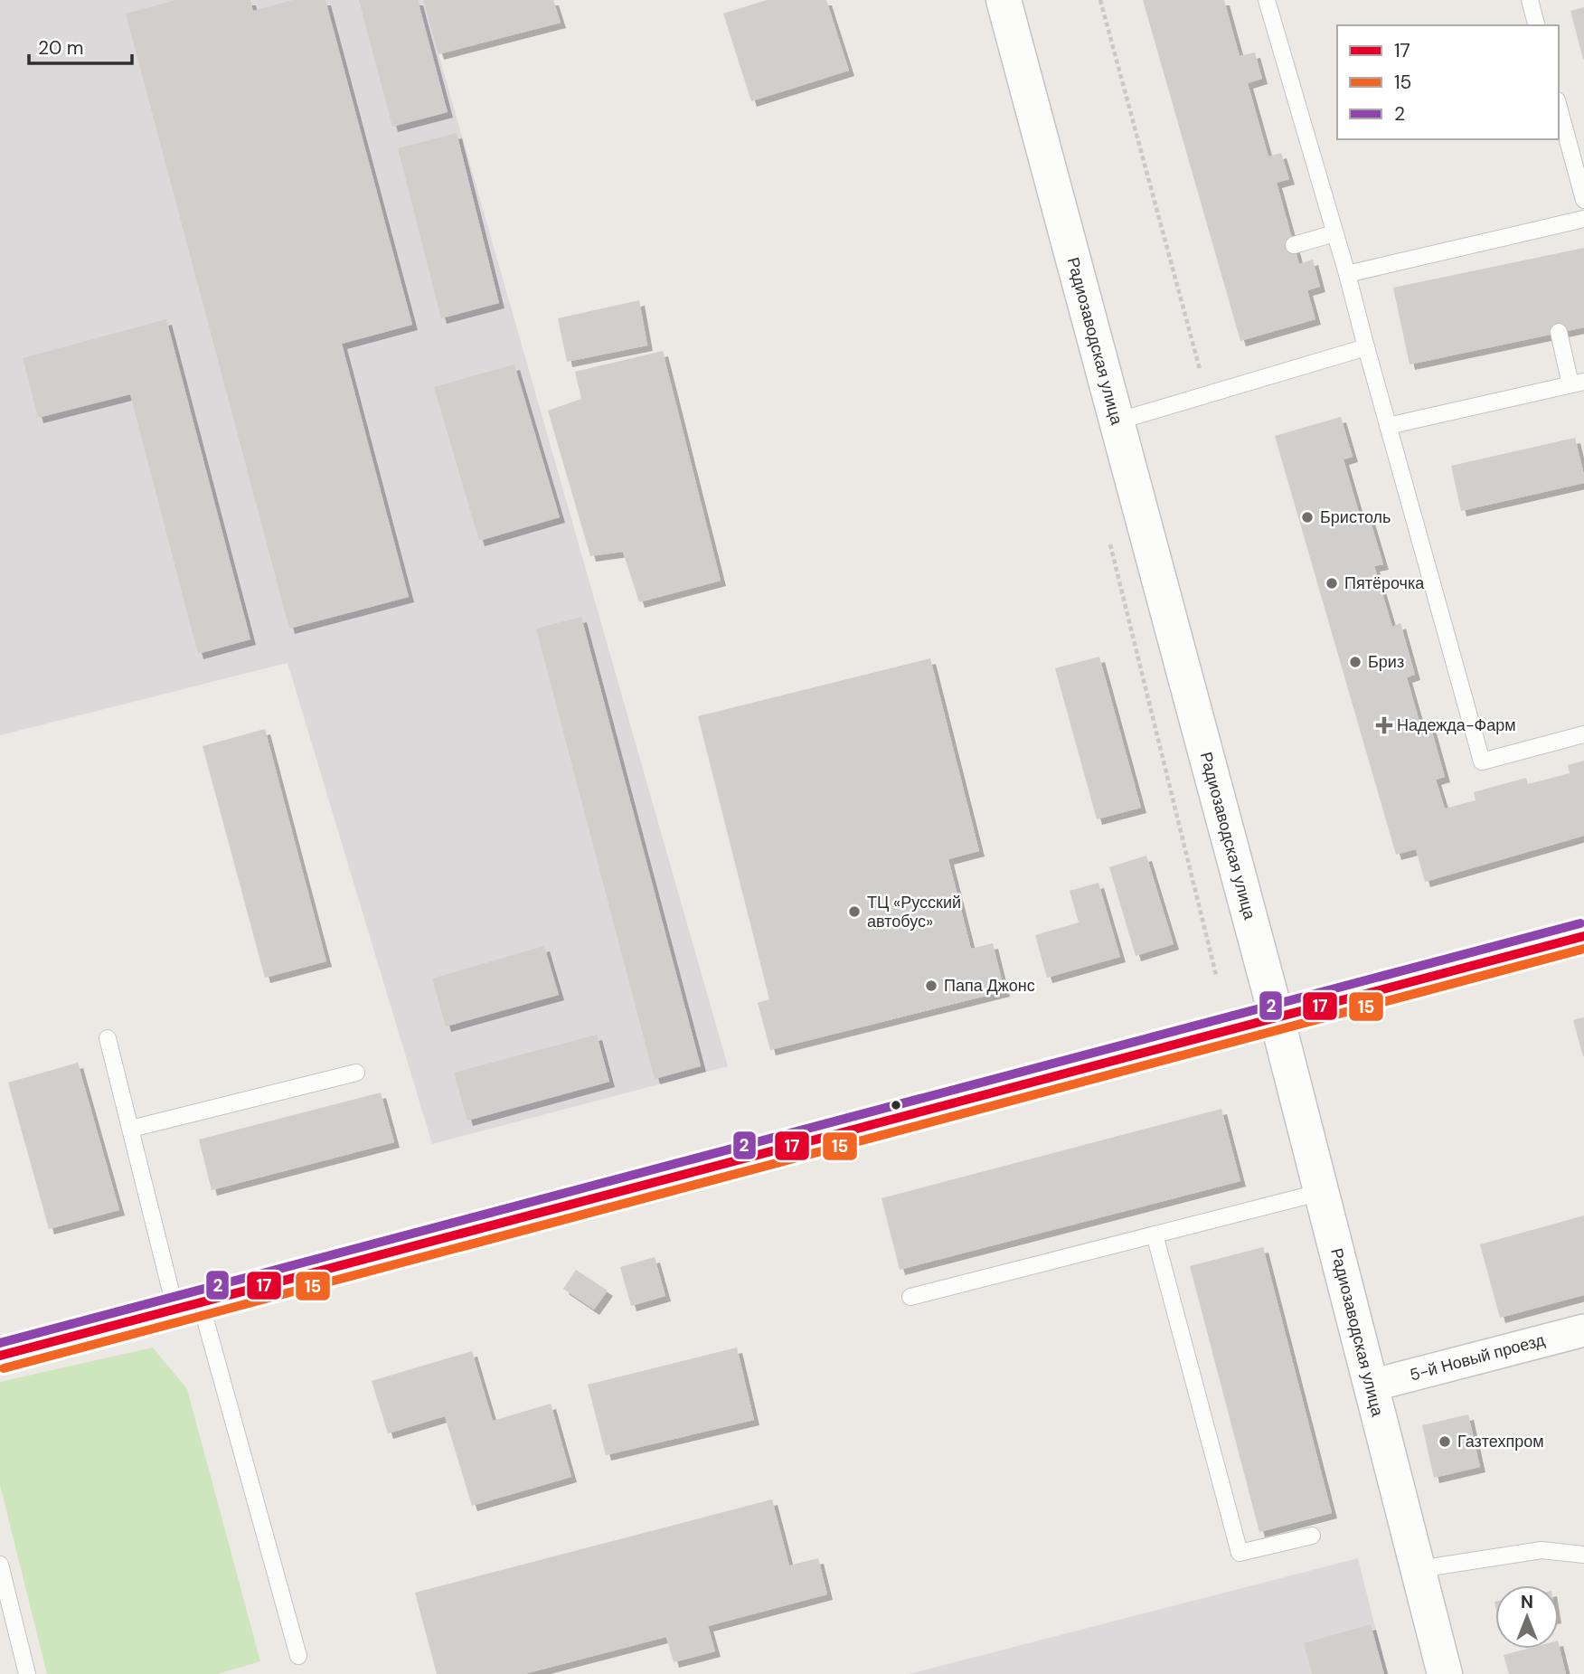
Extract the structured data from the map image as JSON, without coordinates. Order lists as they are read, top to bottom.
{
  "streets": {
    "street": ["Радиозаводская улица", "5-й Новый проезд"]
  },
  "crossings": [
    ["Радиозаводская улица", "5-й Новый проезд"]
  ],
  "places": {
    "other": [
      "Бристоль",
      "Пятёрочка",
      "Бриз",
      "ТЦ «Русский автобус»",
      "Папа Джонс",
      "Газтехпром"
    ],
    "health": ["Надежда-Фарм"]
  },
  "lines": ["transit line 2", "transit line 17", "transit line 15"],
  "legend": ["17", "15", "2"],
  "scale_bar": "20 m",
  "north": "top"
}
